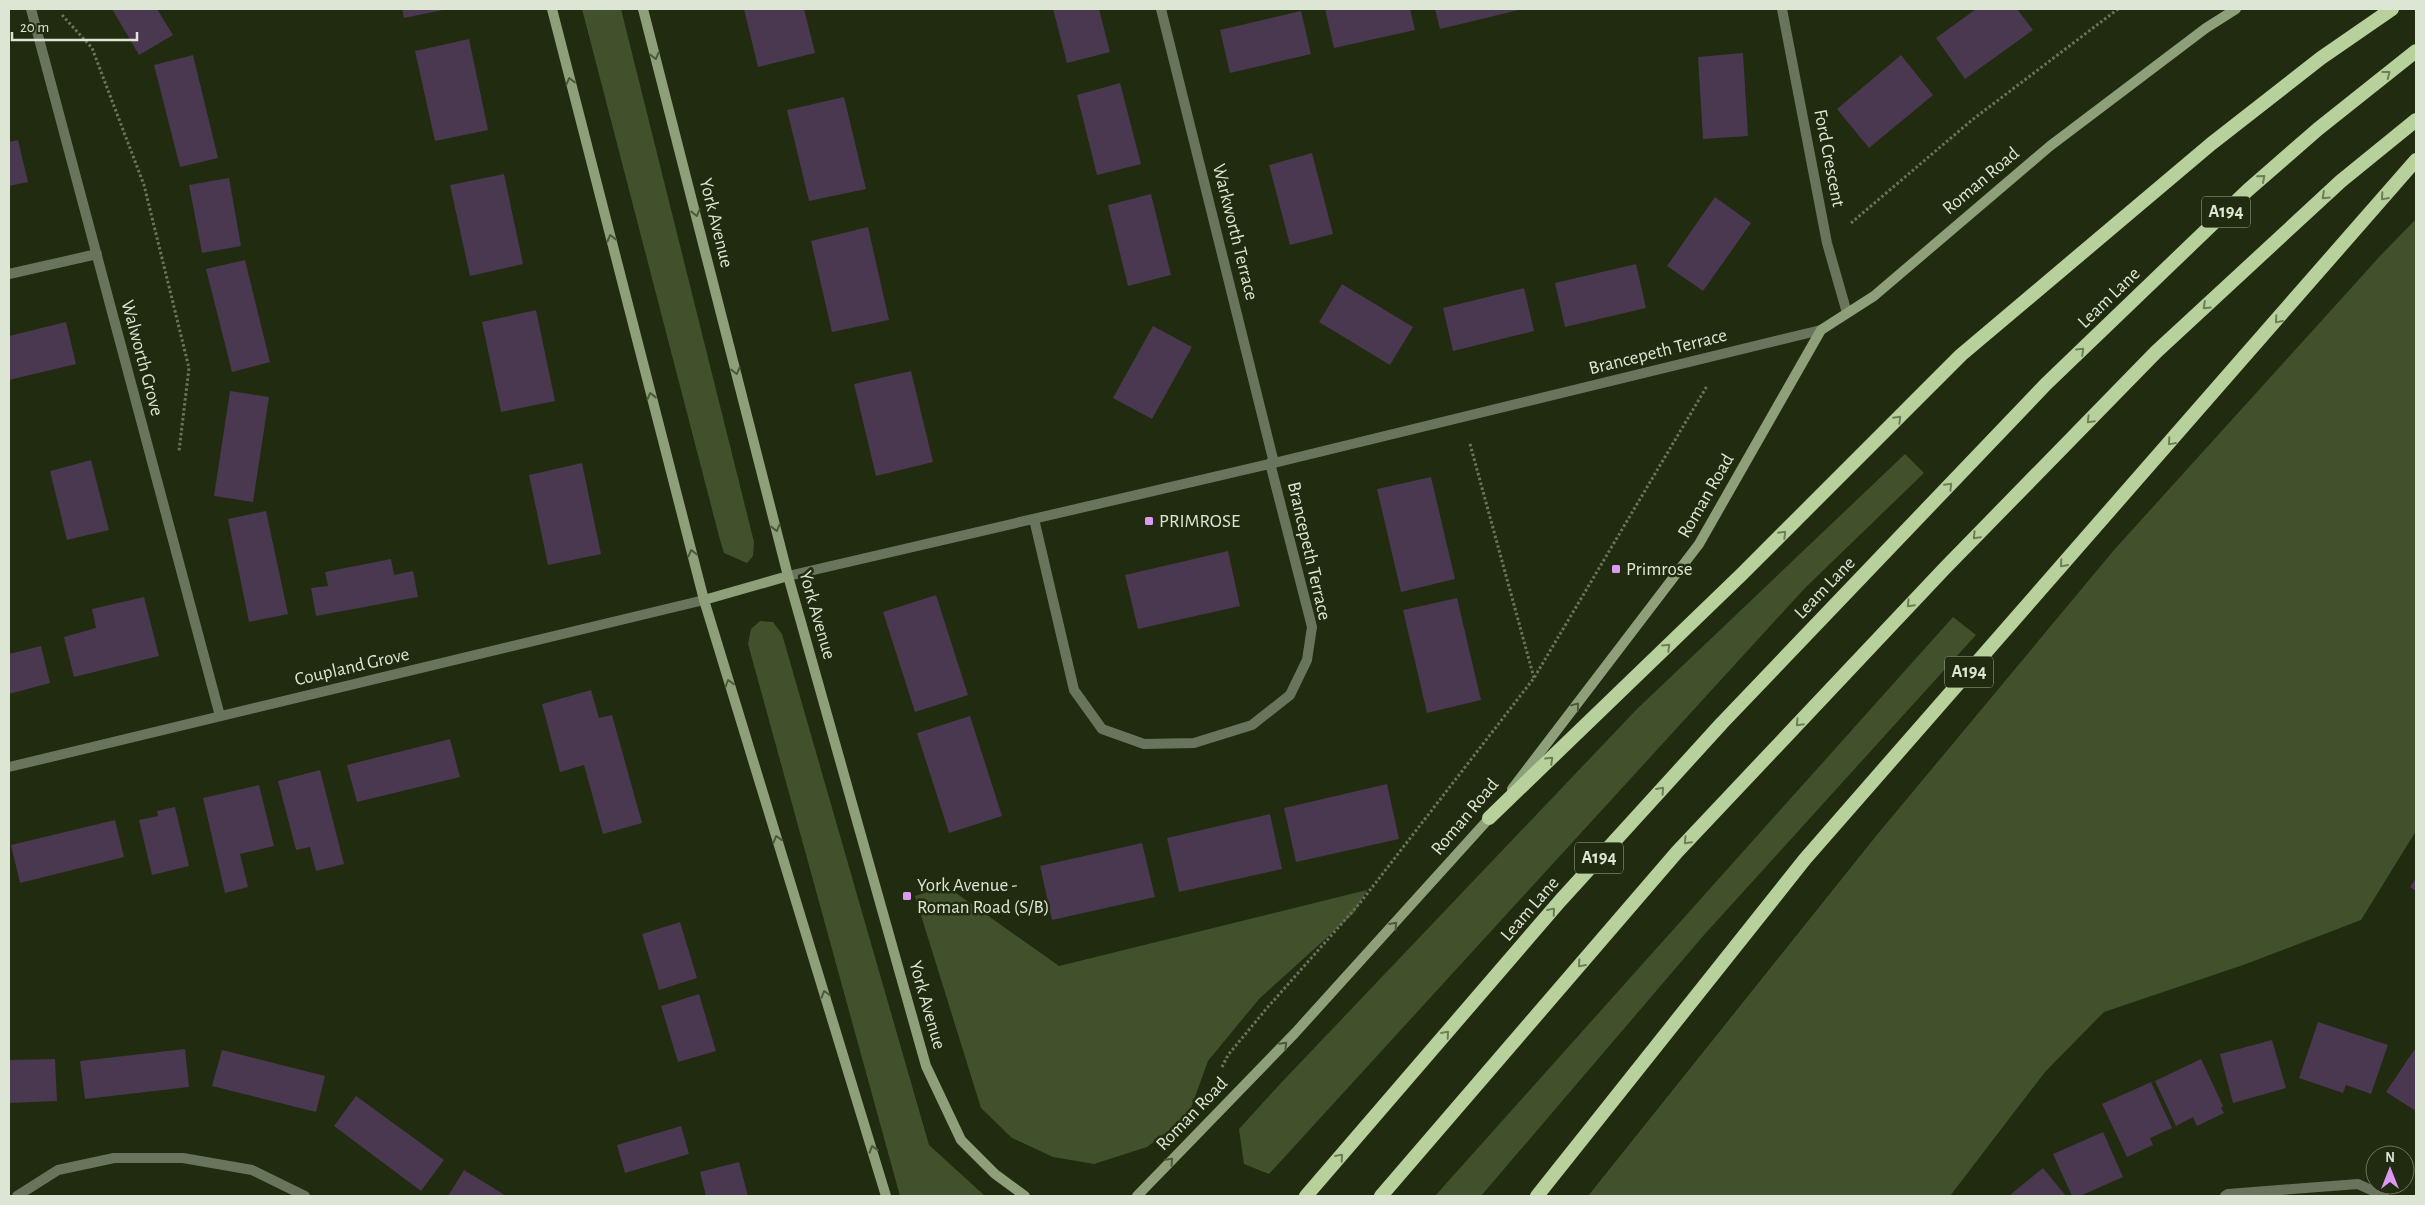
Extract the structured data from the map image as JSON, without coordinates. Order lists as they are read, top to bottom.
{
  "streets": {
    "highway": ["A194", "Leam Lane"],
    "main road": ["Roman Road", "York Avenue"],
    "street": [
      "Ford Crescent",
      "Warkworth Terrace",
      "Brancepeth Terrace",
      "Walworth Grove",
      "Coupland Grove"
    ]
  },
  "crossings": [
    ["Ford Crescent", "Roman Road"],
    ["Roman Road", "Brancepeth Terrace"],
    ["York Avenue", "Brancepeth Terrace"],
    ["Warkworth Terrace", "Brancepeth Terrace"],
    ["Walworth Grove", "Coupland Grove"]
  ],
  "one_way": ["Roman Road"],
  "places": {
    "transit": ["PRIMROSE", "Primrose", "York Avenue - Roman Road (S/B)"]
  },
  "scale_bar": "20 m",
  "north": "top"
}
